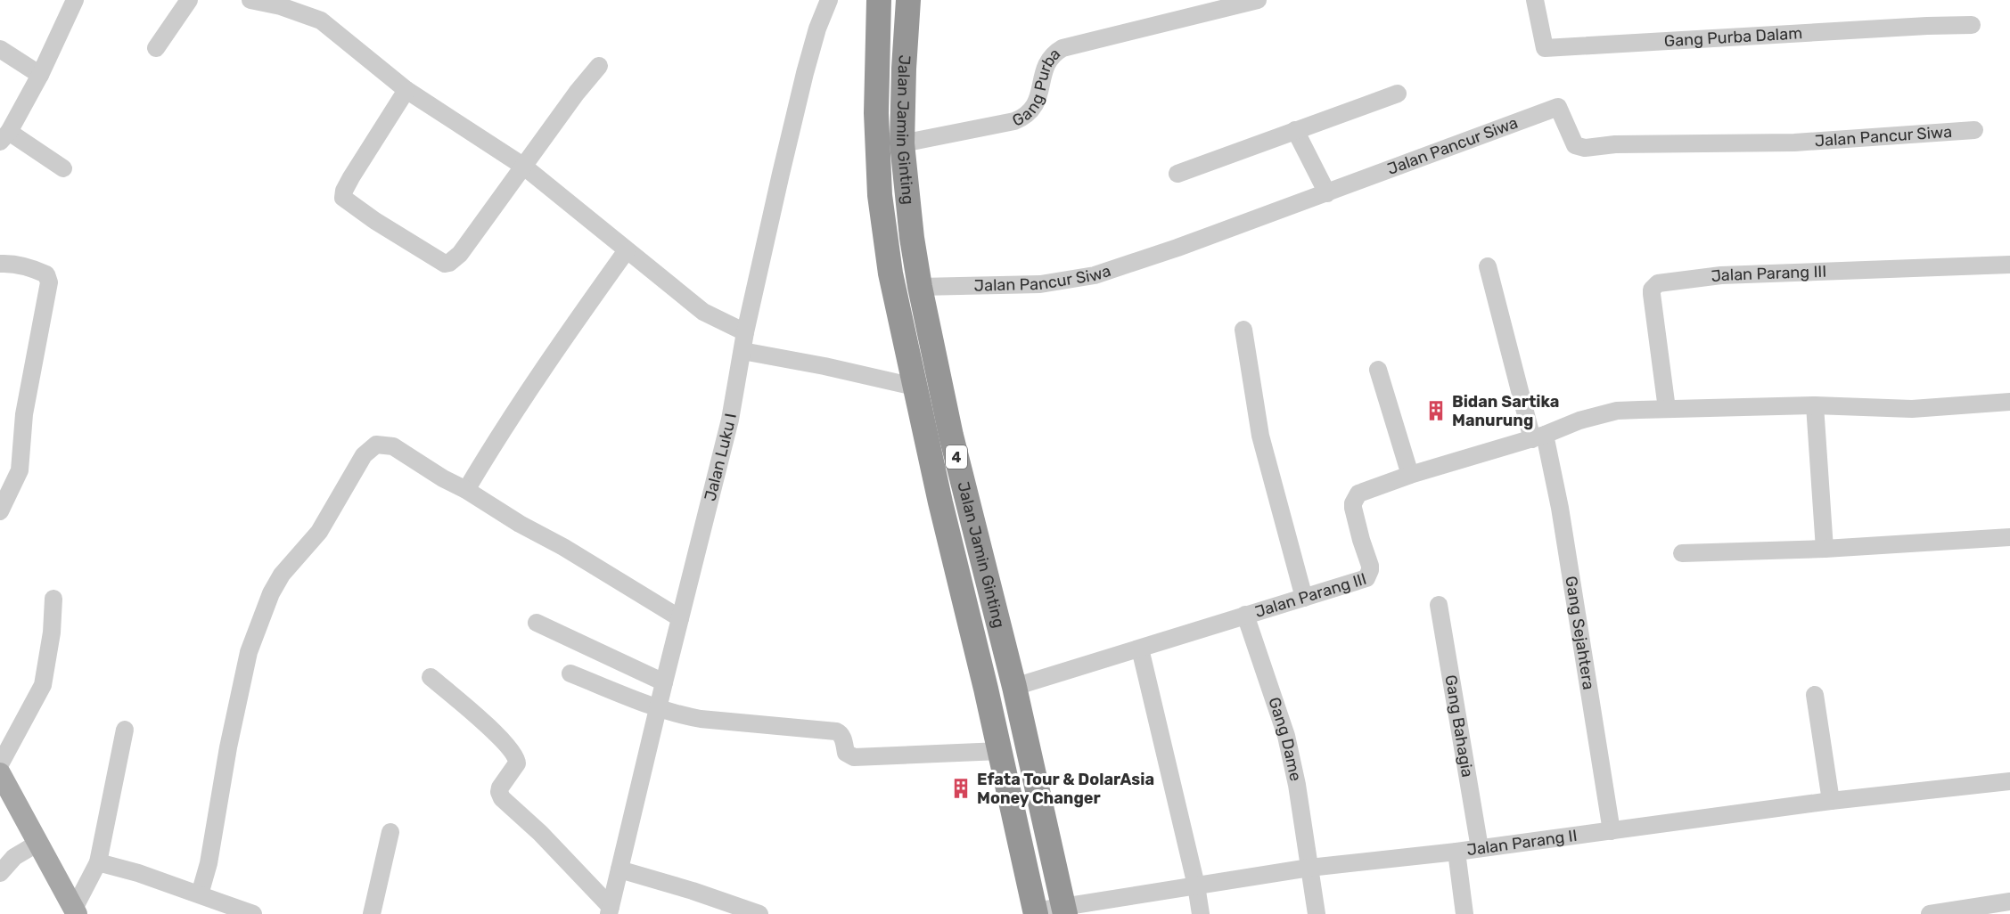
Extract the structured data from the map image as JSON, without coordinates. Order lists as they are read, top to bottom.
{
  "streets": {
    "highway": ["Jalan Jamin Ginting", "4"],
    "street": [
      "Gang Purba Dalam",
      "Gang Purba",
      "Jalan Pancur Siwa",
      "Jalan Parang III",
      "Jalan Luku I",
      "Gang Sejahtera",
      "Gang Bahagia",
      "Gang Dame",
      "Jalan Parang II"
    ]
  },
  "crossings": [
    ["Gang Purba", "Jalan Jamin Ginting"],
    ["Jalan Jamin Ginting", "Jalan Pancur Siwa"],
    ["Jalan Jamin Ginting", "Jalan Parang III"],
    ["Jalan Jamin Ginting", "Jalan Parang II"],
    ["Jalan Parang III", "Gang Sejahtera"],
    ["Jalan Parang III", "Gang Dame"],
    ["Gang Sejahtera", "Jalan Parang II"],
    ["Gang Bahagia", "Jalan Parang II"],
    ["Gang Dame", "Jalan Parang II"]
  ],
  "places": {
    "building": ["Bidan Sartika Manurung", "Efata Tour & DolarAsia Money Changer"]
  }
}
